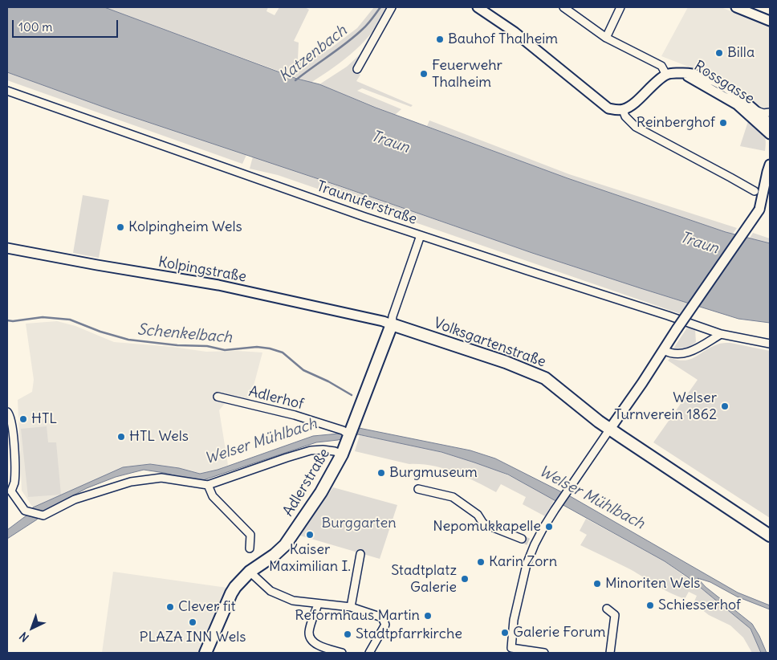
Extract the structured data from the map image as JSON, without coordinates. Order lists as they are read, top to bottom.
{
  "streets": {
    "main road": [
      "Rossgasse",
      "Kolpingstraße",
      "Volksgartenstraße",
      "Adlerstraße"
    ],
    "street": ["Traunuferstraße", "Adlerhof"]
  },
  "crossings": [
    ["Traunuferstraße", "Adlerstraße"],
    ["Kolpingstraße", "Volksgartenstraße"],
    ["Kolpingstraße", "Adlerstraße"],
    ["Volksgartenstraße", "Adlerstraße"],
    ["Adlerhof", "Adlerstraße"]
  ],
  "water": [
    "Katzenbach",
    "Traun",
    "Schenkelbach",
    "Welser Mühlbach"
  ],
  "parks": ["Burggarten"],
  "places": [
    "Bauhof Thalheim",
    "Billa",
    "Feuerwehr Thalheim",
    "Reinberghof",
    "Kolpingheim Wels",
    "Welser Turnverein 1862",
    "HTL",
    "HTL Wels",
    "Burgmuseum",
    "Nepomukkapelle",
    "Kaiser Maximilian I.",
    "Karin Zorn",
    "Stadtplatz Galerie",
    "Minoriten Wels",
    "Schiesserhof",
    "Clever fit",
    "Reformhaus Martin",
    "PLAZA INN Wels",
    "Galerie Forum",
    "Stadtpfarrkirche"
  ],
  "scale_bar": "100 m",
  "north": "bottom left"
}
